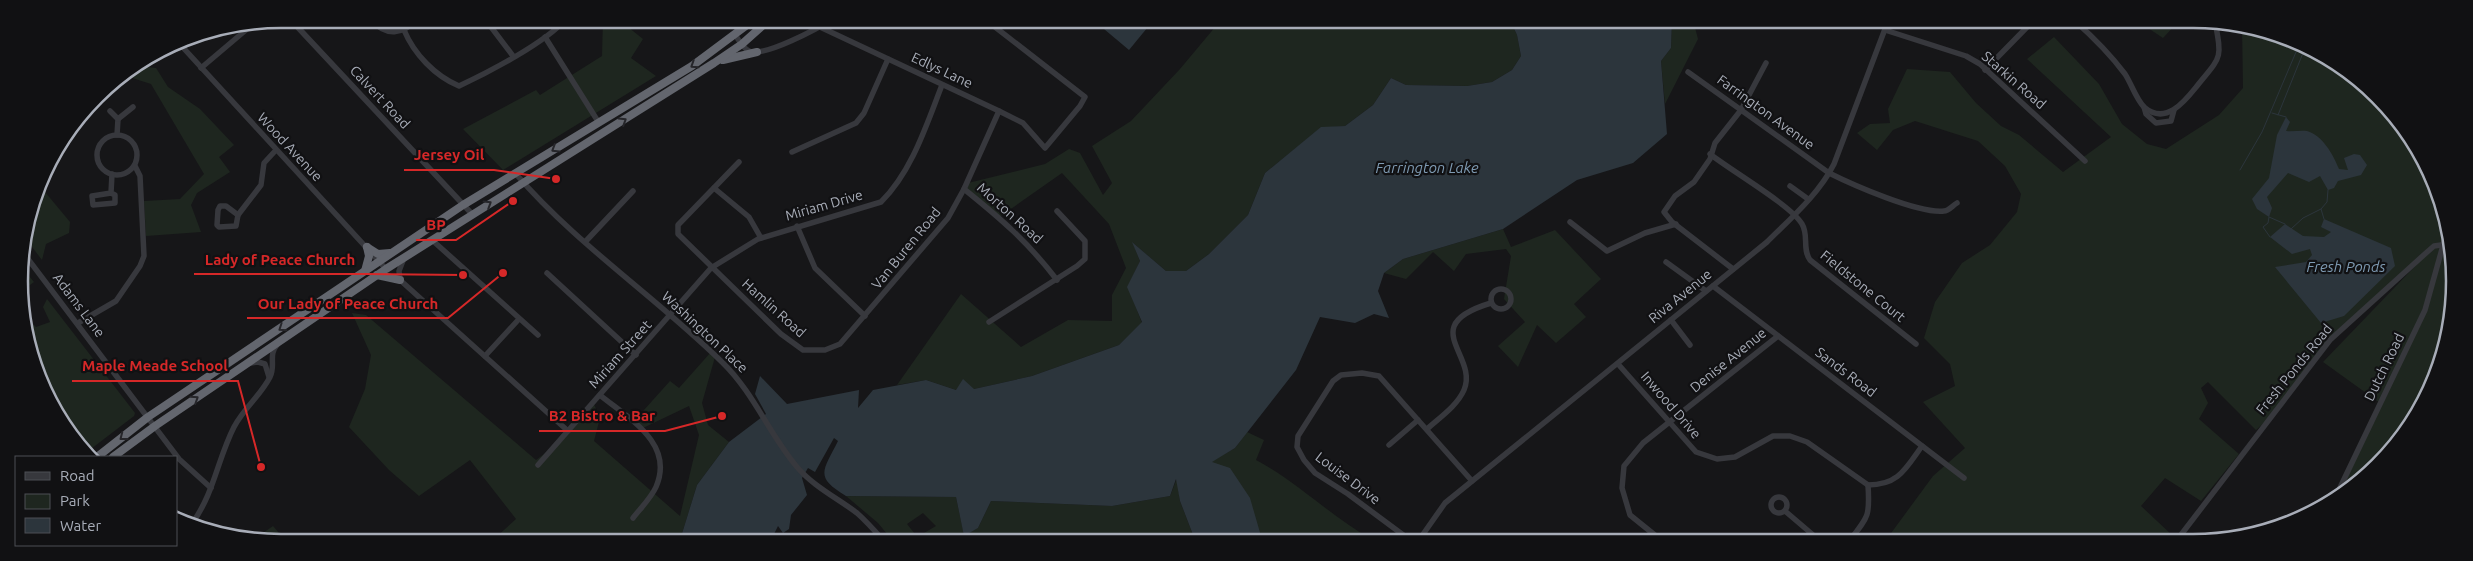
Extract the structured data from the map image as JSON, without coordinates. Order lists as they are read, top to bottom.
{
  "streets": {
    "street": [
      "Edlys Lane",
      "Starkin Road",
      "Calvert Road",
      "Farrington Avenue",
      "Wood Avenue",
      "Miriam Drive",
      "Morton Road",
      "Van Buren Road",
      "Fieldstone Court",
      "Riva Avenue",
      "Adams Lane",
      "Hamlin Road",
      "Washington Place",
      "Miriam Street",
      "Denise Avenue",
      "Dutch Road",
      "Fresh Ponds Road",
      "Sands Road",
      "Inwood Drive",
      "Louise Drive"
    ]
  },
  "crossings": [
    ["Edlys Lane", "Miriam Drive"],
    ["Edlys Lane", "Van Buren Road"],
    ["Starkin Road", "Riva Avenue"],
    ["Farrington Avenue", "Riva Avenue"],
    ["Miriam Drive", "Hamlin Road"],
    ["Miriam Drive", "Washington Place"],
    ["Miriam Drive", "Miriam Street"],
    ["Morton Road", "Van Buren Road"],
    ["Van Buren Road", "Hamlin Road"],
    ["Fieldstone Court", "Riva Avenue"],
    ["Riva Avenue", "Sands Road"],
    ["Riva Avenue", "Inwood Drive"],
    ["Riva Avenue", "Louise Drive"],
    ["Washington Place", "Miriam Street"],
    ["Denise Avenue", "Sands Road"],
    ["Denise Avenue", "Inwood Drive"],
    ["Dutch Road", "Fresh Ponds Road"]
  ],
  "water": ["Farrington Lake", "Fresh Ponds"],
  "places": [
    "Jersey Oil",
    "BP",
    "Our Lady of Peace Church",
    "Lady of Peace Church",
    "B2 Bistro & Bar",
    "Maple Meade School"
  ],
  "legend": ["Road", "Park", "Water"]
}
